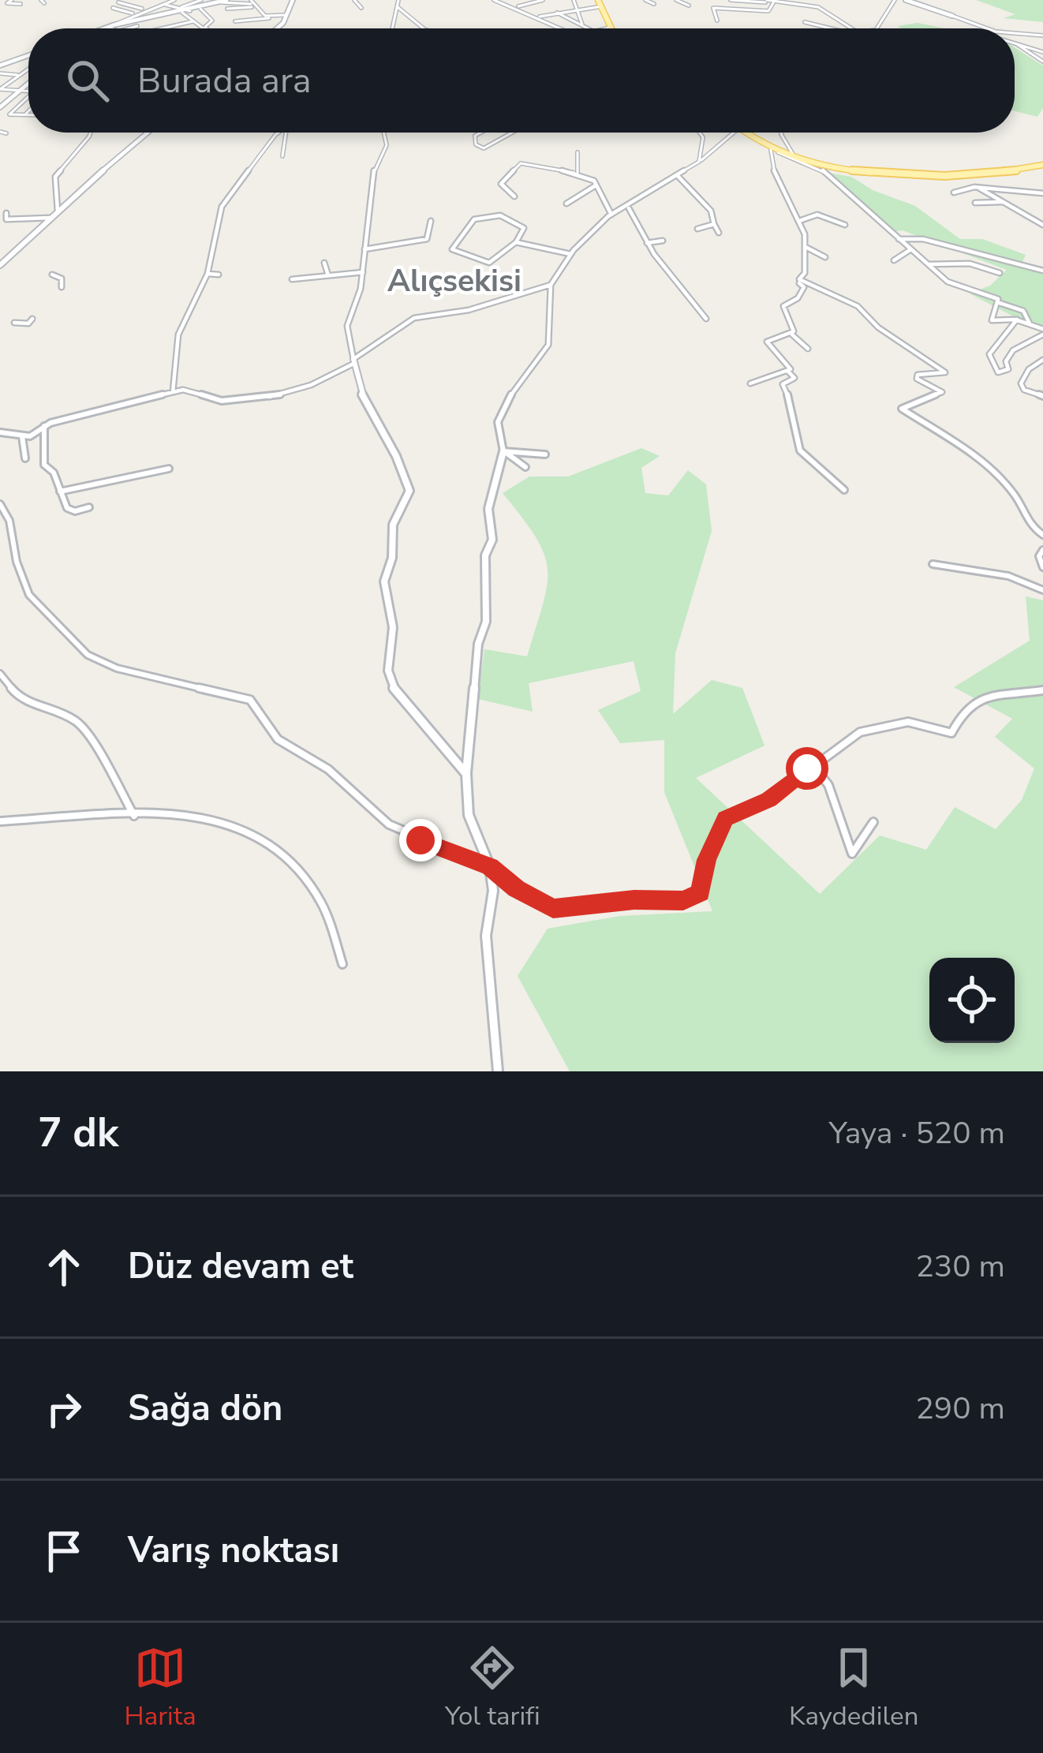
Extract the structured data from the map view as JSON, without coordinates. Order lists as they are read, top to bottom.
{
  "districts": ["Alıçsekisi"],
  "page": {
    "search": "Burada ara",
    "heading": ["7 dk", "Yaya · 520 m"],
    "list": [
      ["Düz devam et", "230 m"],
      ["Sağa dön", "290 m"],
      "Varış noktası"
    ],
    "nav": ["Harita", "Yol tarifi", "Kaydedilen"]
  }
}
